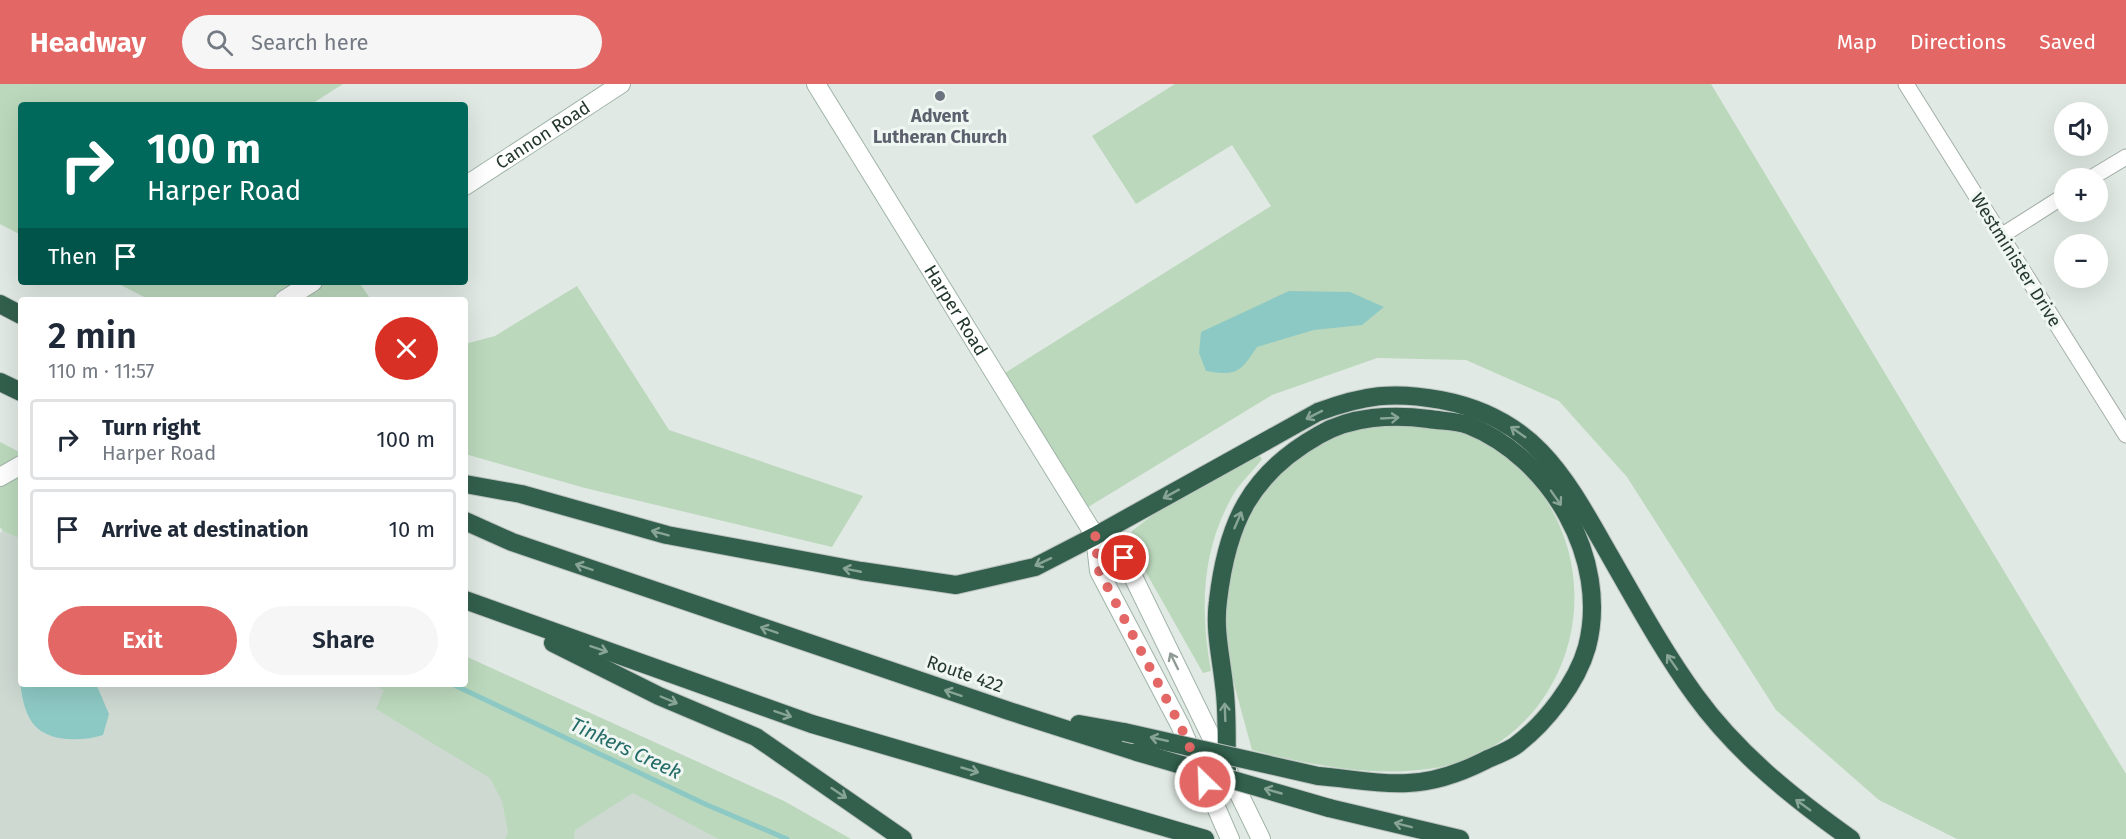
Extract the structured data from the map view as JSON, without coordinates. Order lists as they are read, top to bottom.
{
  "streets": {
    "highway": ["Route 422"],
    "street": ["Cannon Road", "Westminister Drive", "Harper Road"]
  },
  "water": ["Tinkers Creek"],
  "places": ["Advent Lutheran Church"],
  "page": {
    "header": "Headway",
    "search": "Search here",
    "nav": ["Map", "Directions", "Saved"],
    "map_buttons": ["+", "−"],
    "turn": ["100 m", "Harper Road"],
    "then": "Then",
    "heading": ["2 min", "110 m · 11:57"],
    "list": [
      {
        "name": "Turn right",
        "note": "Harper Road",
        "value": "100 m"
      },
      {
        "name": "Arrive at destination",
        "value": "10 m"
      }
    ],
    "buttons": ["Exit", "Share"]
  }
}
